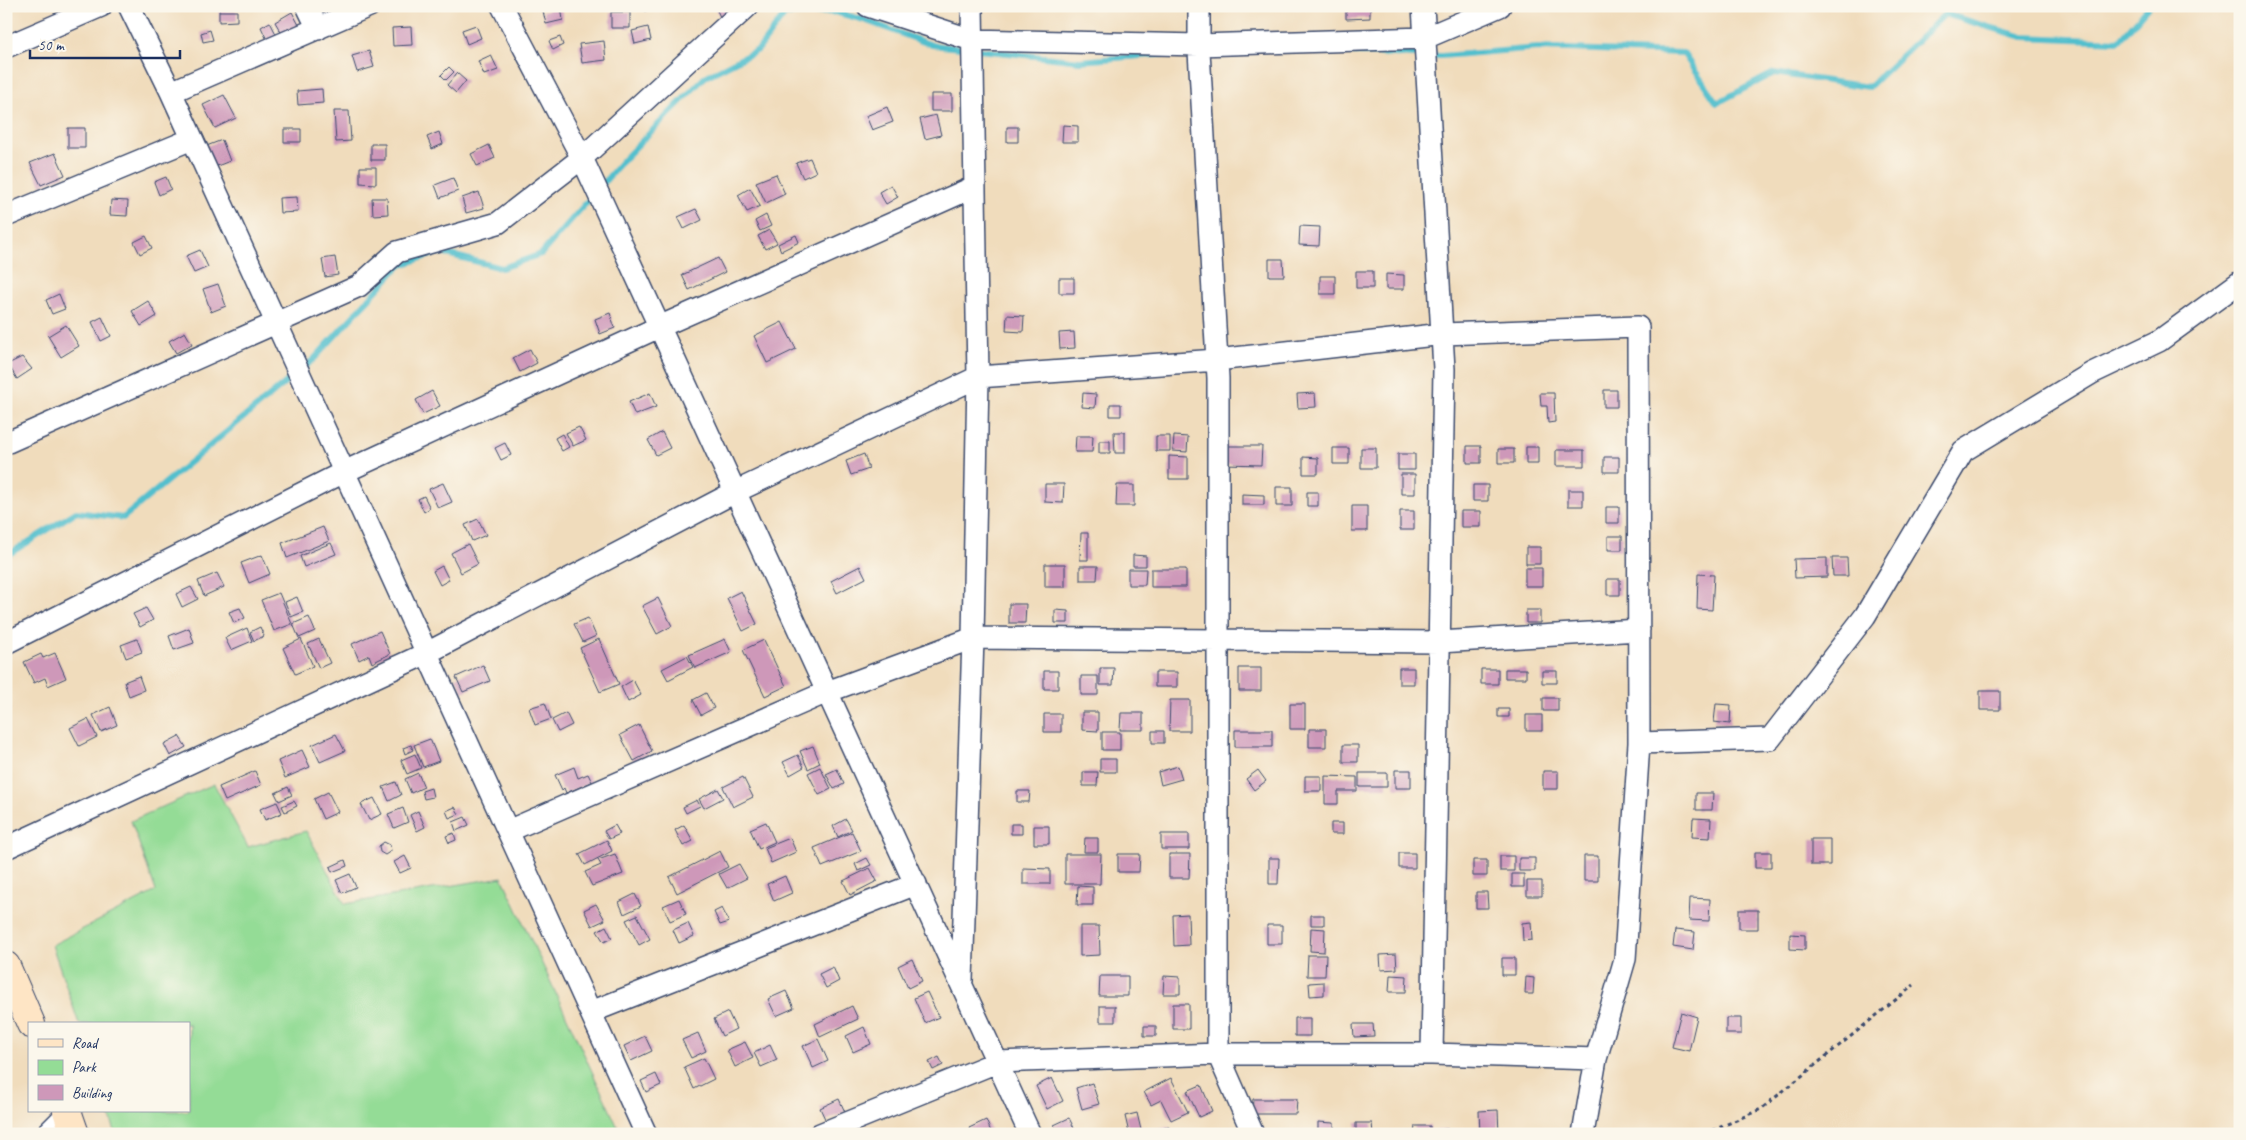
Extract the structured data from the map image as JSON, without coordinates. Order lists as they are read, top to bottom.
{
  "legend": ["Road", "Park", "Building"],
  "scale_bar": "50 m"
}
